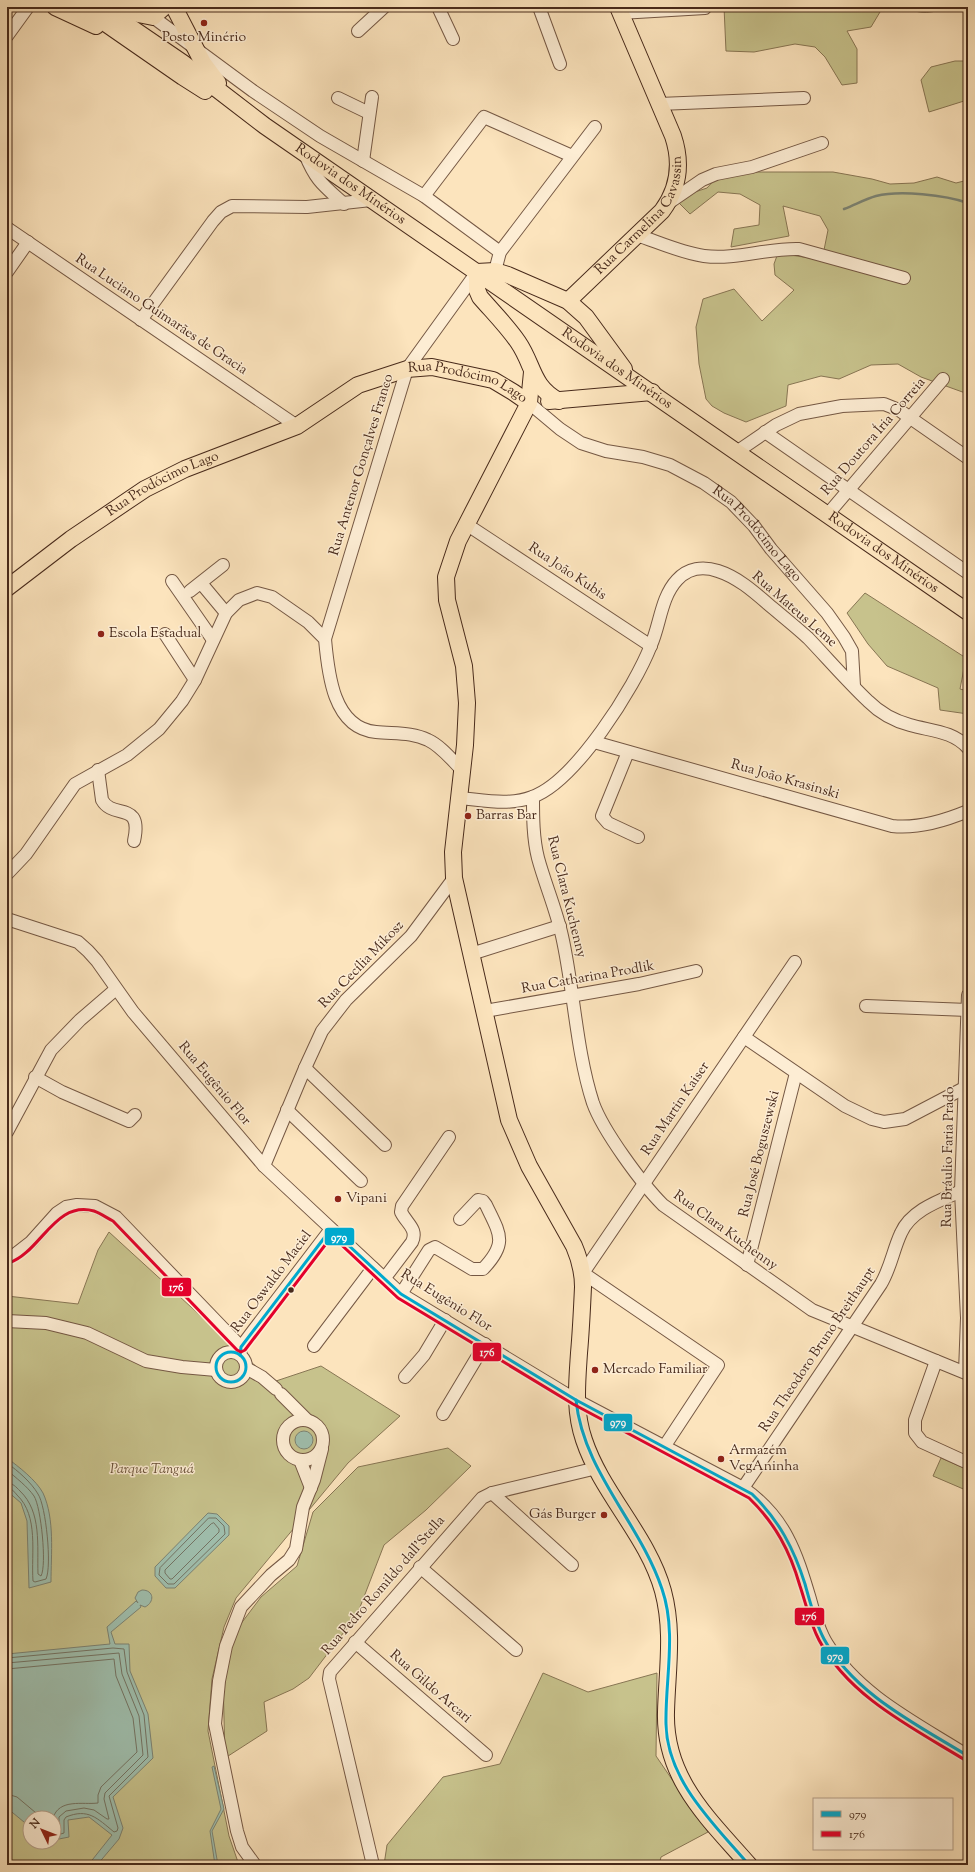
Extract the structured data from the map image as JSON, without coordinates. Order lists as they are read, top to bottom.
{
  "streets": {
    "main road": ["Rodovia dos Minérios", "Rua Carmelina Cavassin", "Rua Prodócimo Lago"],
    "street": [
      "Rua Luciano Guimarães de Gracia",
      "Rua Doutora Íria Correia",
      "Rua Antenor Gonçalves Franco",
      "Rua João Kubis",
      "Rua Mateus Leme",
      "Rua João Krasinski",
      "Rua Clara Kuchenny",
      "Rua Cecília Mikosz",
      "Rua Catharina Prodlik",
      "Rua Eugênio Flor",
      "Rua Martin Kaiser",
      "Rua José Boguszewski",
      "Rua Bráulio Faria Prado",
      "Rua Oswaldo Maciel",
      "Rua Theodoro Bruno Breithaupt",
      "Rua Pedro Romildo dall'Stella",
      "Rua Gildo Arcari"
    ]
  },
  "crossings": [
    ["Rodovia dos Minérios", "Rua Doutora Íria Correia"],
    ["Rodovia dos Minérios", "Rua Antenor Gonçalves Franco"],
    ["Rua Luciano Guimarães de Gracia", "Rua Prodócimo Lago"],
    ["Rua Prodócimo Lago", "Rua Antenor Gonçalves Franco"],
    ["Rua Prodócimo Lago", "Rua Mateus Leme"],
    ["Rua João Kubis", "Rua Mateus Leme"],
    ["Rua Mateus Leme", "Rua João Krasinski"],
    ["Rua Mateus Leme", "Rua Clara Kuchenny"],
    ["Rua Clara Kuchenny", "Rua Catharina Prodlik"],
    ["Rua Clara Kuchenny", "Rua Martin Kaiser"],
    ["Rua Clara Kuchenny", "Rua José Boguszewski"],
    ["Rua Clara Kuchenny", "Rua Bráulio Faria Prado"],
    ["Rua Clara Kuchenny", "Rua Theodoro Bruno Breithaupt"],
    ["Rua Cecília Mikosz", "Rua Eugênio Flor"],
    ["Rua Eugênio Flor", "Rua Oswaldo Maciel"],
    ["Rua Eugênio Flor", "Rua Theodoro Bruno Breithaupt"],
    ["Rua Bráulio Faria Prado", "Rua Theodoro Bruno Breithaupt"],
    ["Rua Pedro Romildo dall'Stella", "Rua Gildo Arcari"]
  ],
  "parks": ["Parque Tanguá"],
  "places": [
    "Posto Minério",
    "Escola Estadual",
    "Barras Bar",
    "Vipani",
    "Mercado Familiar",
    "Armazém VegAninha",
    "Gás Burger"
  ],
  "lines": ["transit line 176", "transit line 979"],
  "legend": ["979", "176"],
  "north": "top left"
}
